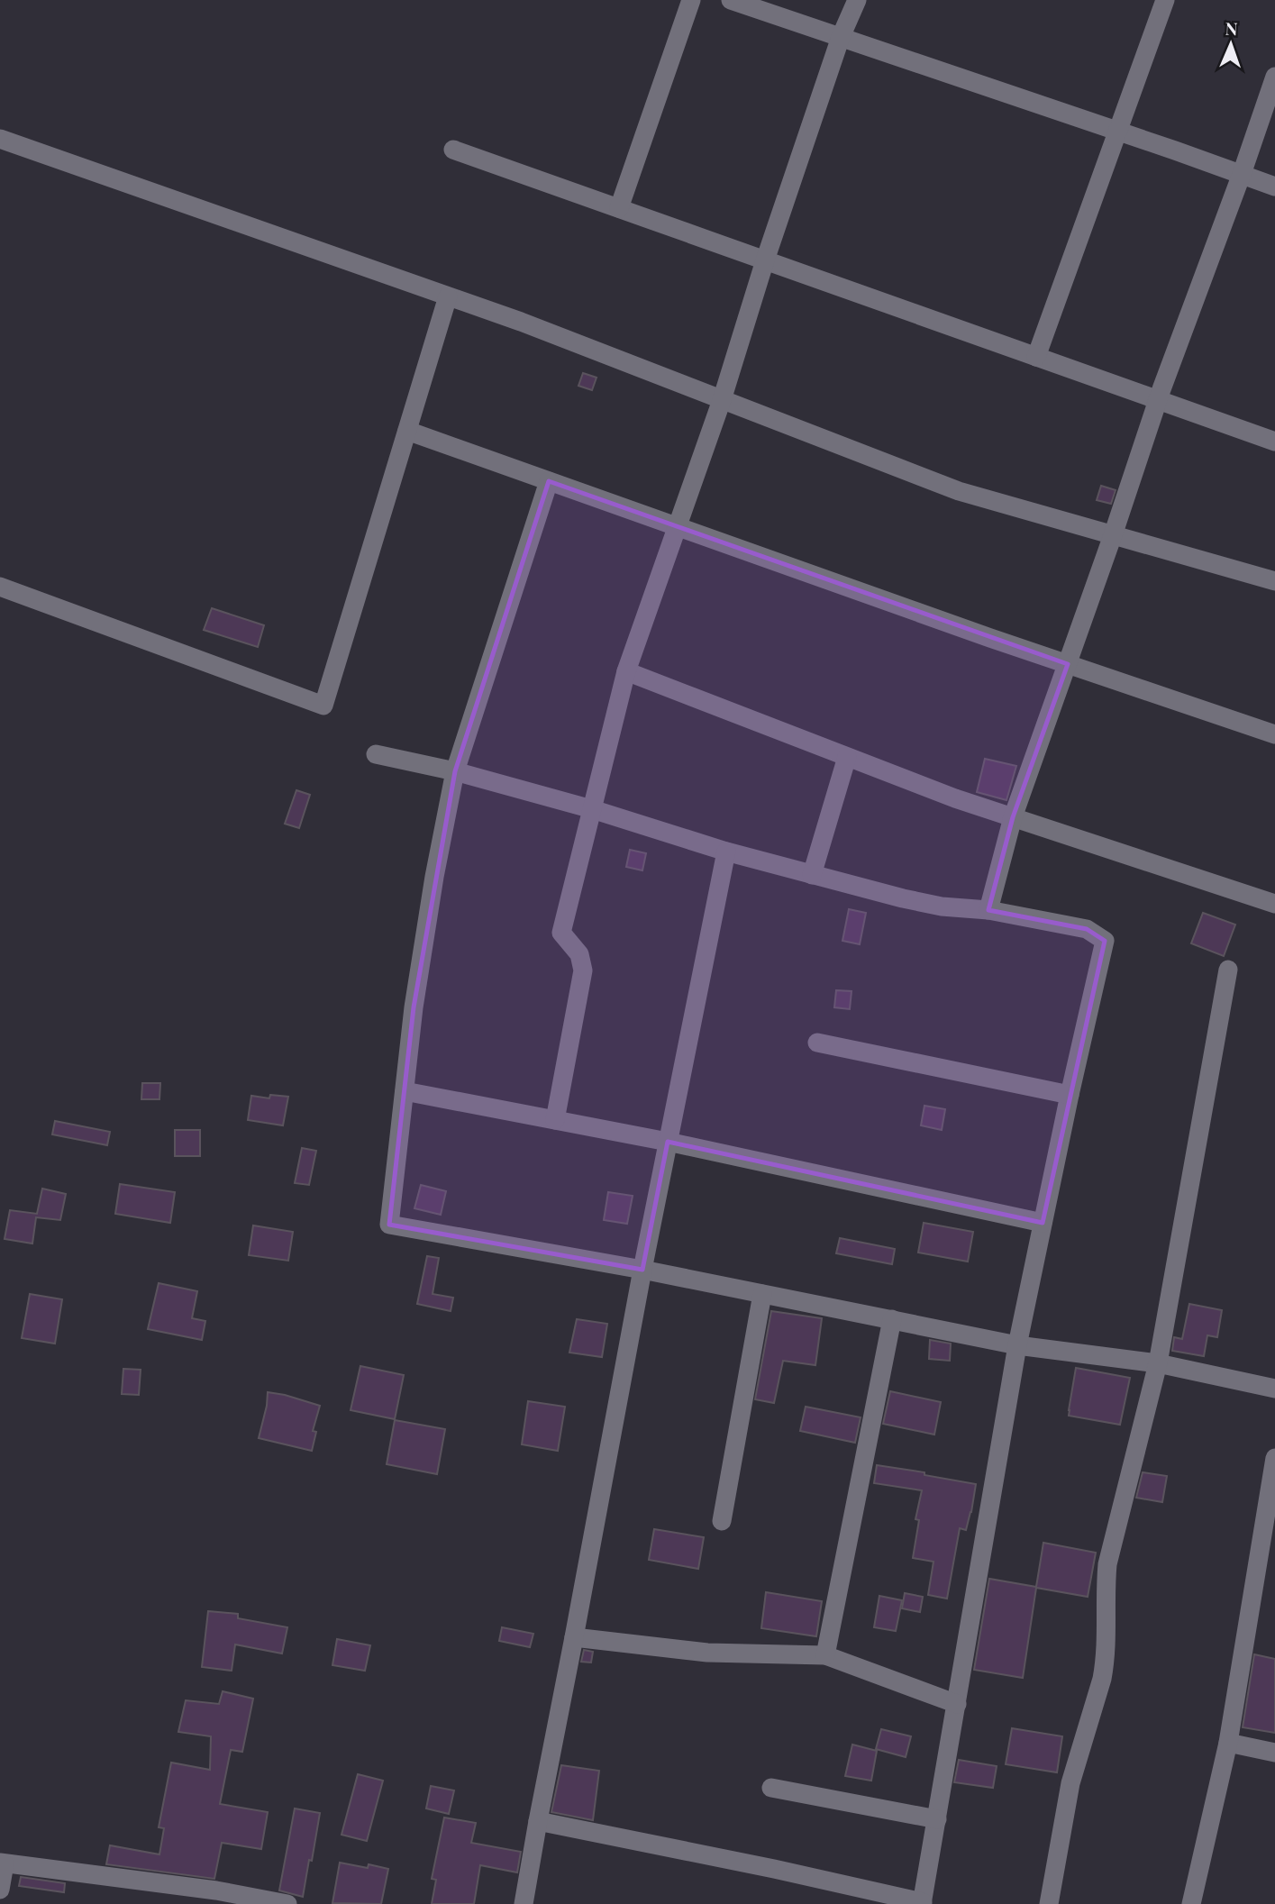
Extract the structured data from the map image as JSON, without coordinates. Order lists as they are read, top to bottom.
{
  "north": "top"
}
